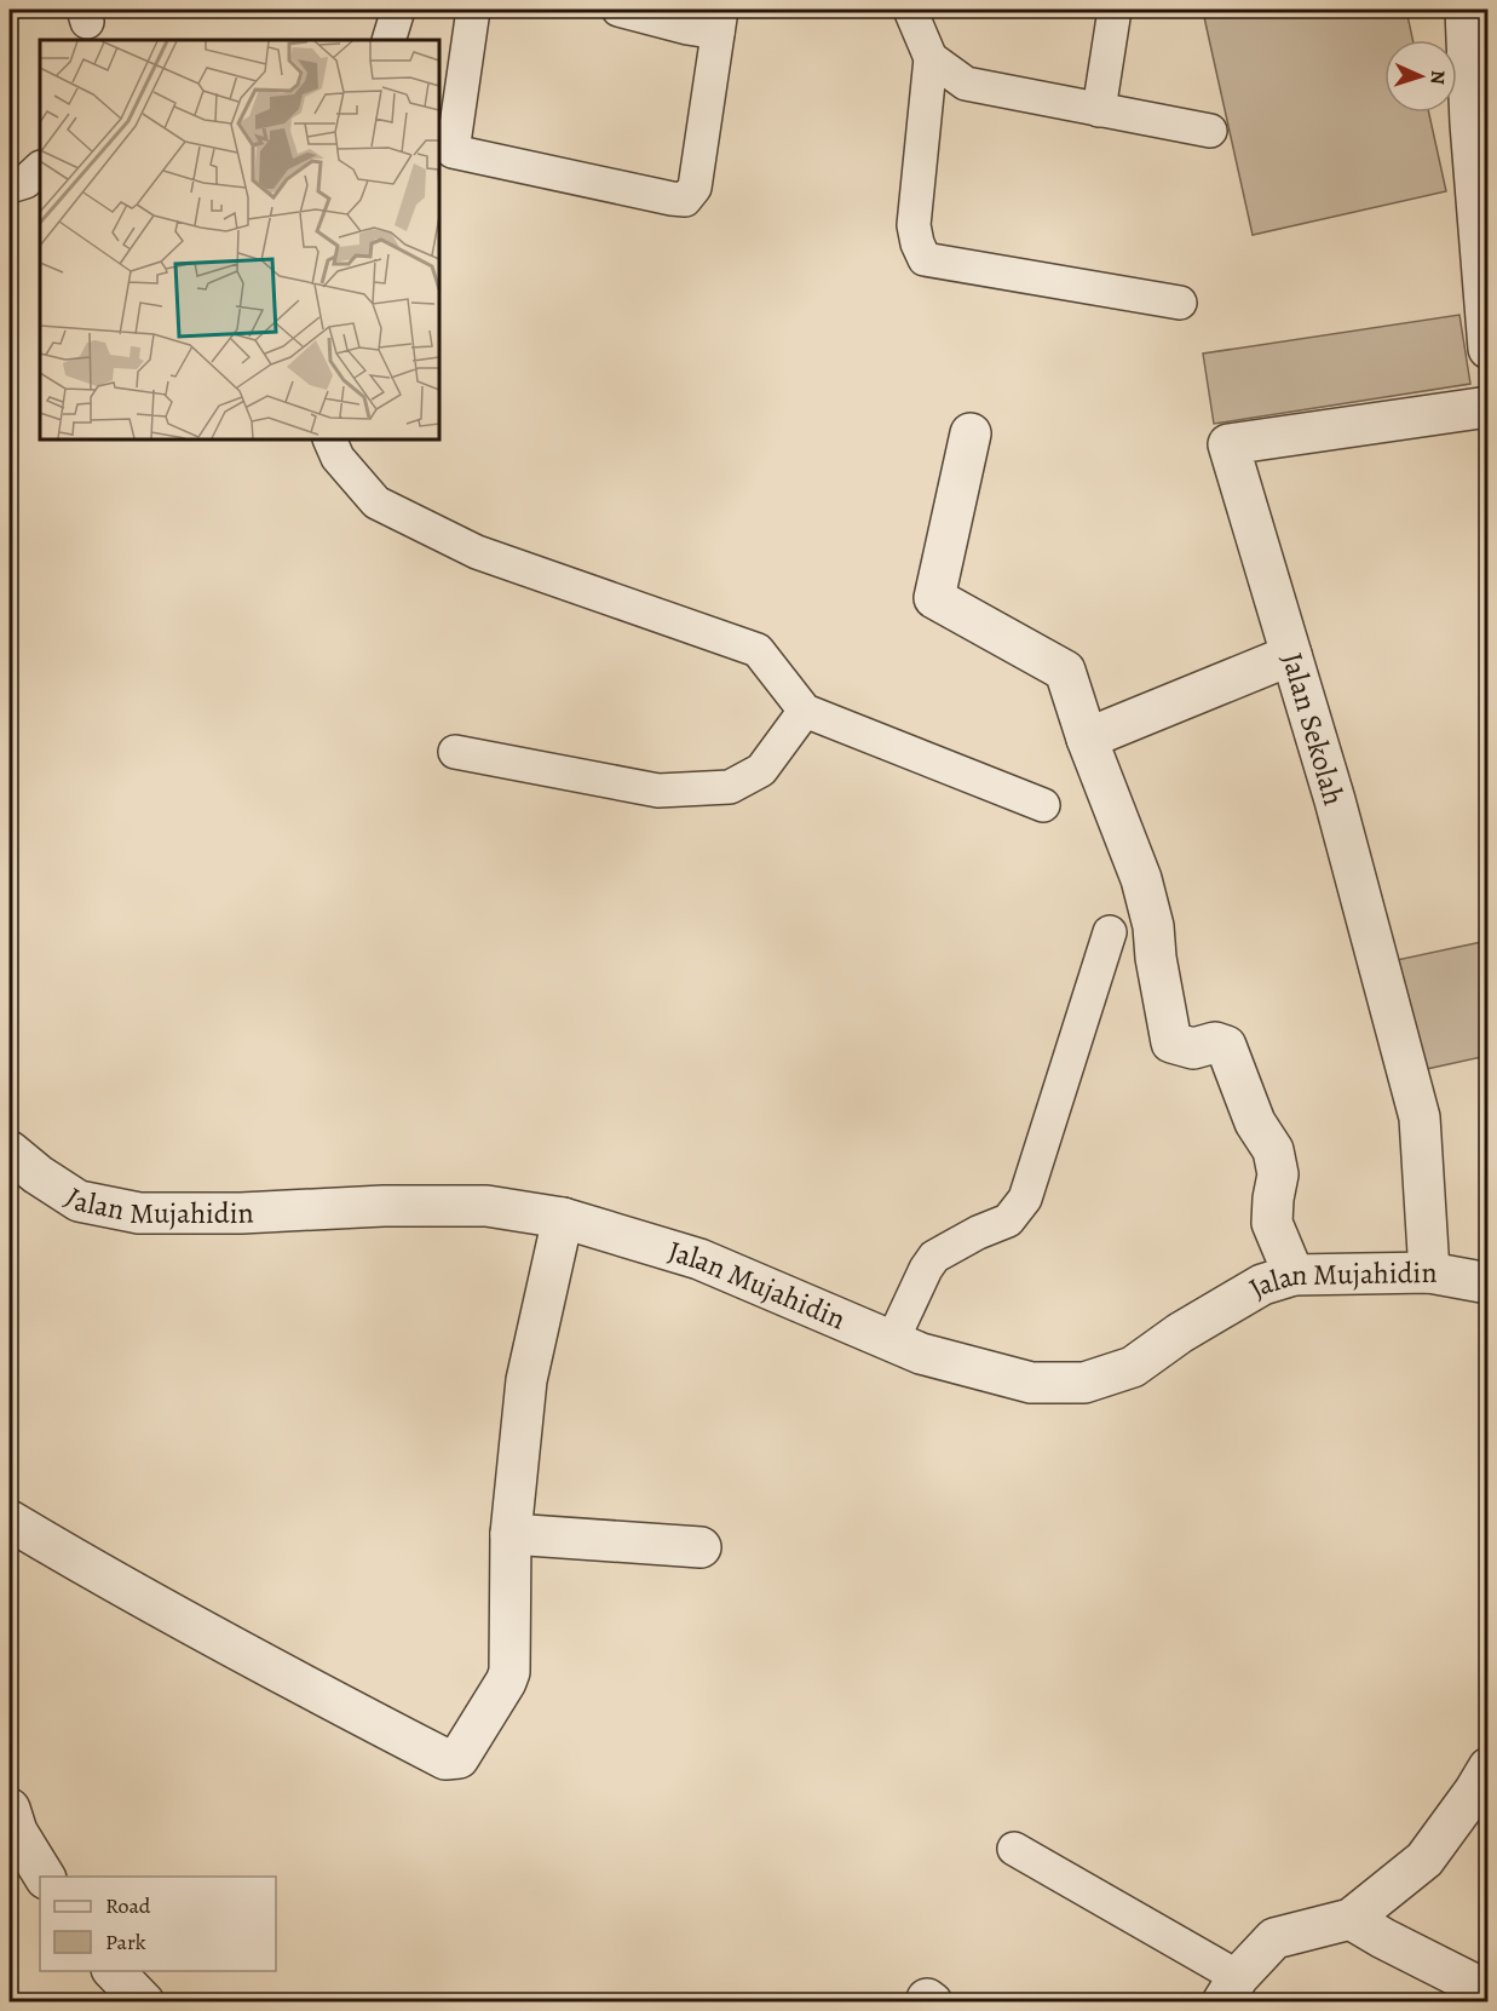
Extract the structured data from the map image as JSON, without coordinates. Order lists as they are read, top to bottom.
{
  "streets": {
    "street": ["Jalan Sekolah", "Jalan Mujahidin"]
  },
  "crossings": [
    ["Jalan Sekolah", "Jalan Mujahidin"]
  ],
  "legend": ["Road", "Park"],
  "north": "right"
}
